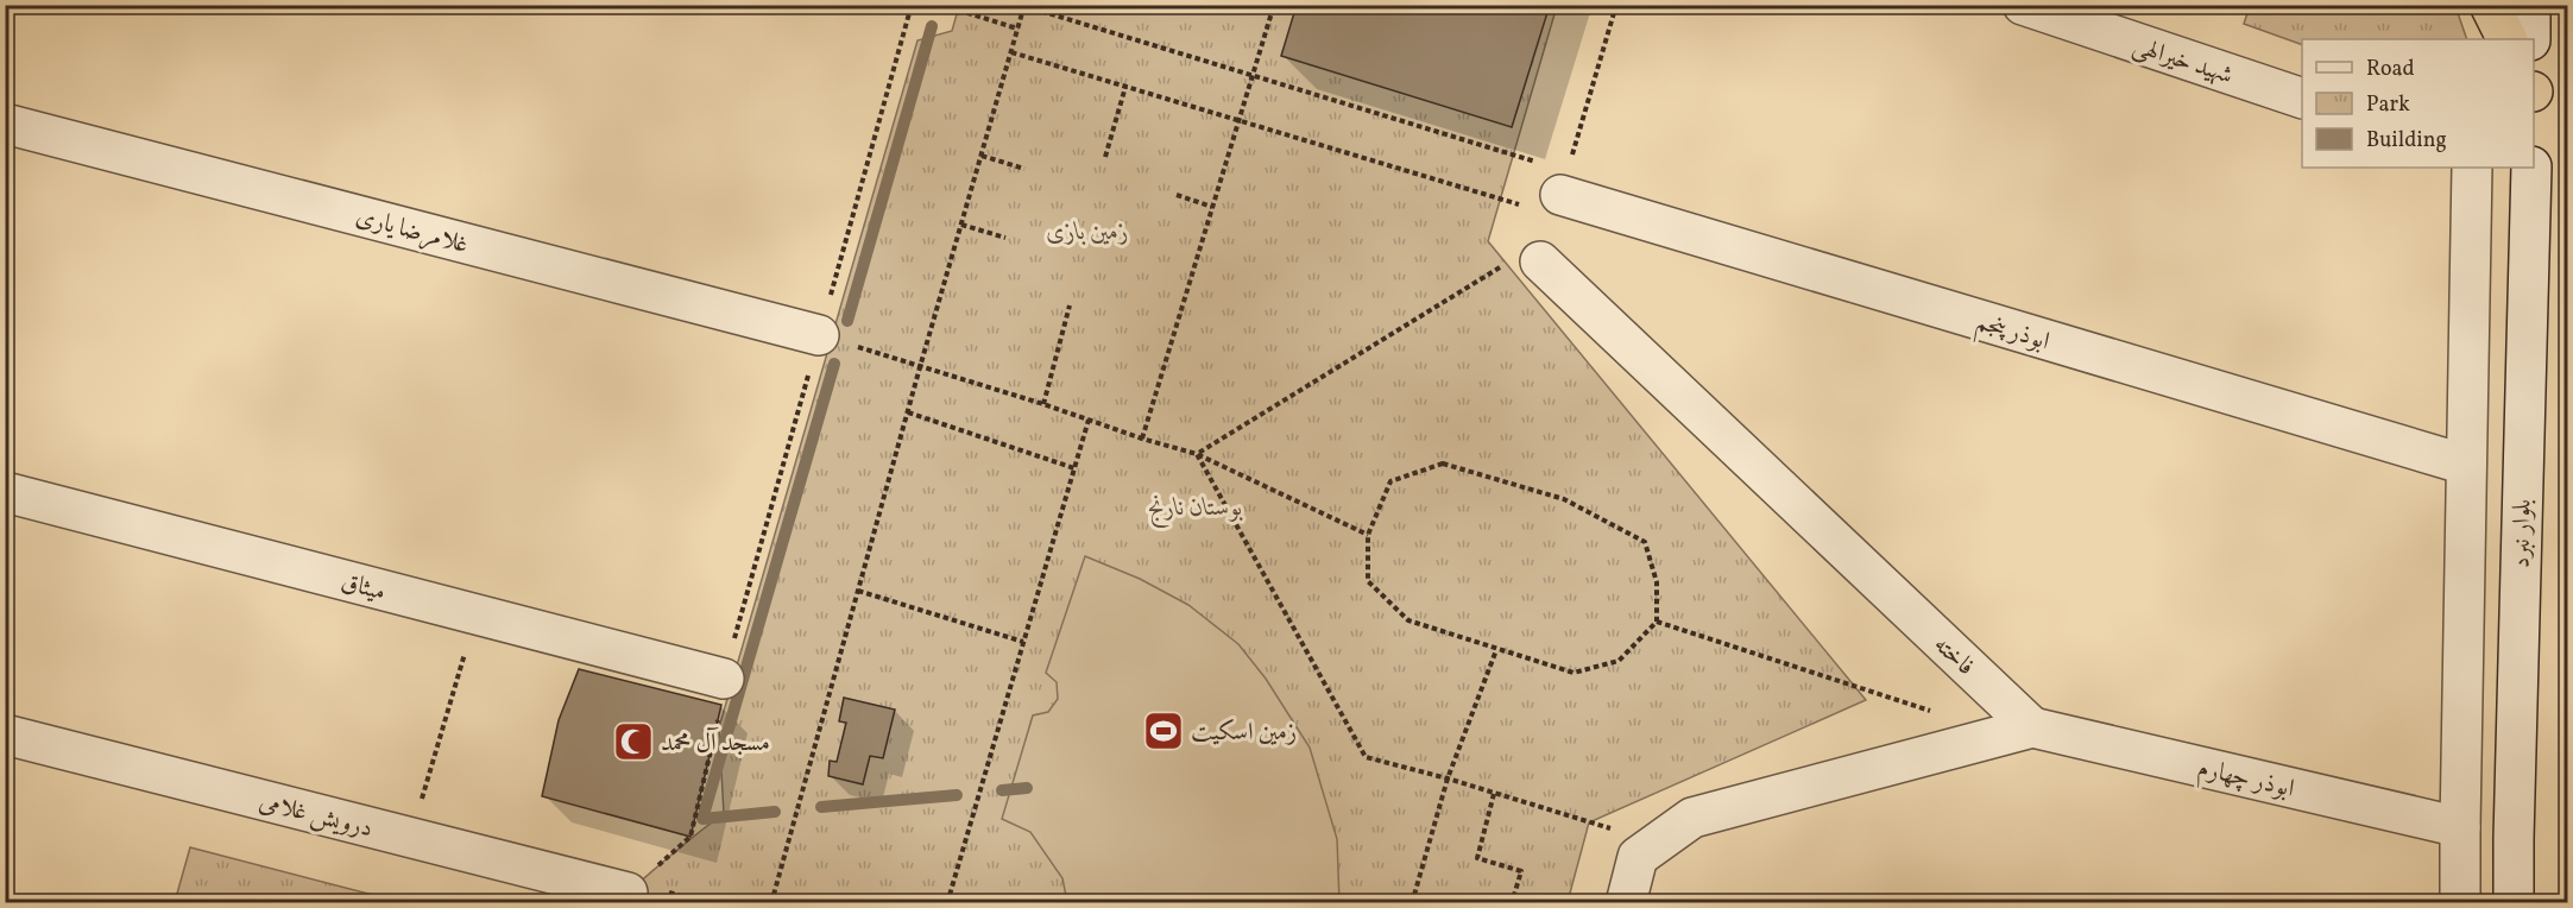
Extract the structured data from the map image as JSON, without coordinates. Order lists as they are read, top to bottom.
{
  "streets": {
    "street": [
      "شهید خیرالهی",
      "غلامرضا یاری",
      "ابوذر پنجم",
      "بلوار نبرد",
      "میثاق",
      "فاخته",
      "ابوذر چهارم",
      "درویش غلامی"
    ]
  },
  "crossings": [
    ["فاخته", "ابوذر چهارم"]
  ],
  "parks": ["زمین بازی", "بوستان نارنج"],
  "places": {
    "sports": ["زمین اسکیت"],
    "mosque": ["مسجد آل محمد"]
  },
  "legend": ["Road", "Park", "Building"]
}
